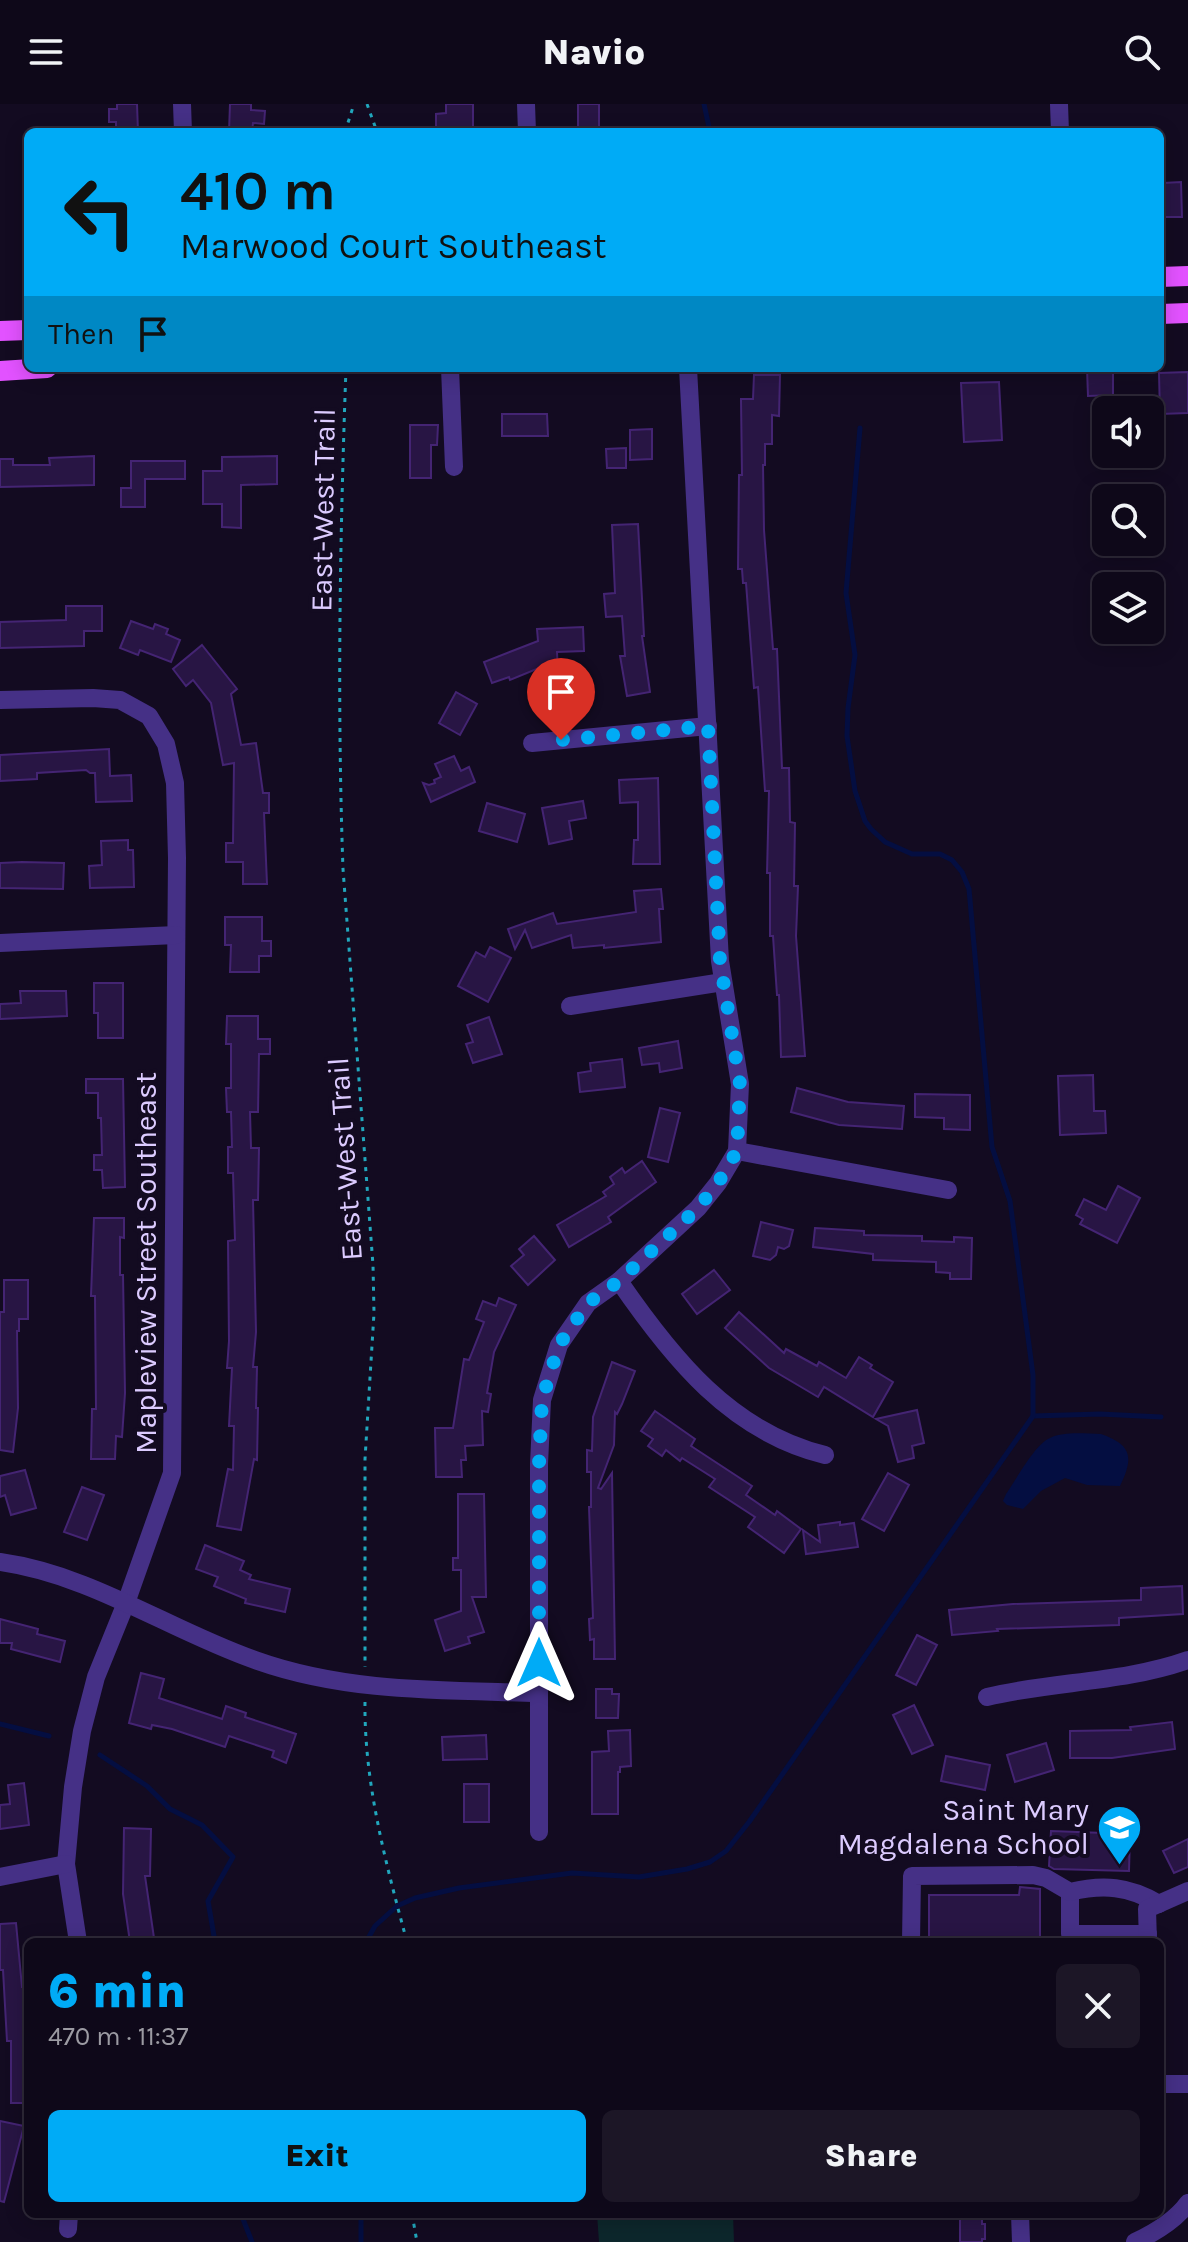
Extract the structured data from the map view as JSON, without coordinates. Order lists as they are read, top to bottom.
{
  "streets": {
    "street": ["Mapleview Street Southeast"],
    "path": ["East-West Trail"]
  },
  "places": {
    "school or university": ["Saint Mary Magdalena School"]
  },
  "page": {
    "header": "Navio",
    "turn": ["410 m", "Marwood Court Southeast"],
    "then": "Then",
    "heading": ["6 min", "470 m · 11:37"],
    "buttons": ["Exit", "Share"]
  }
}
